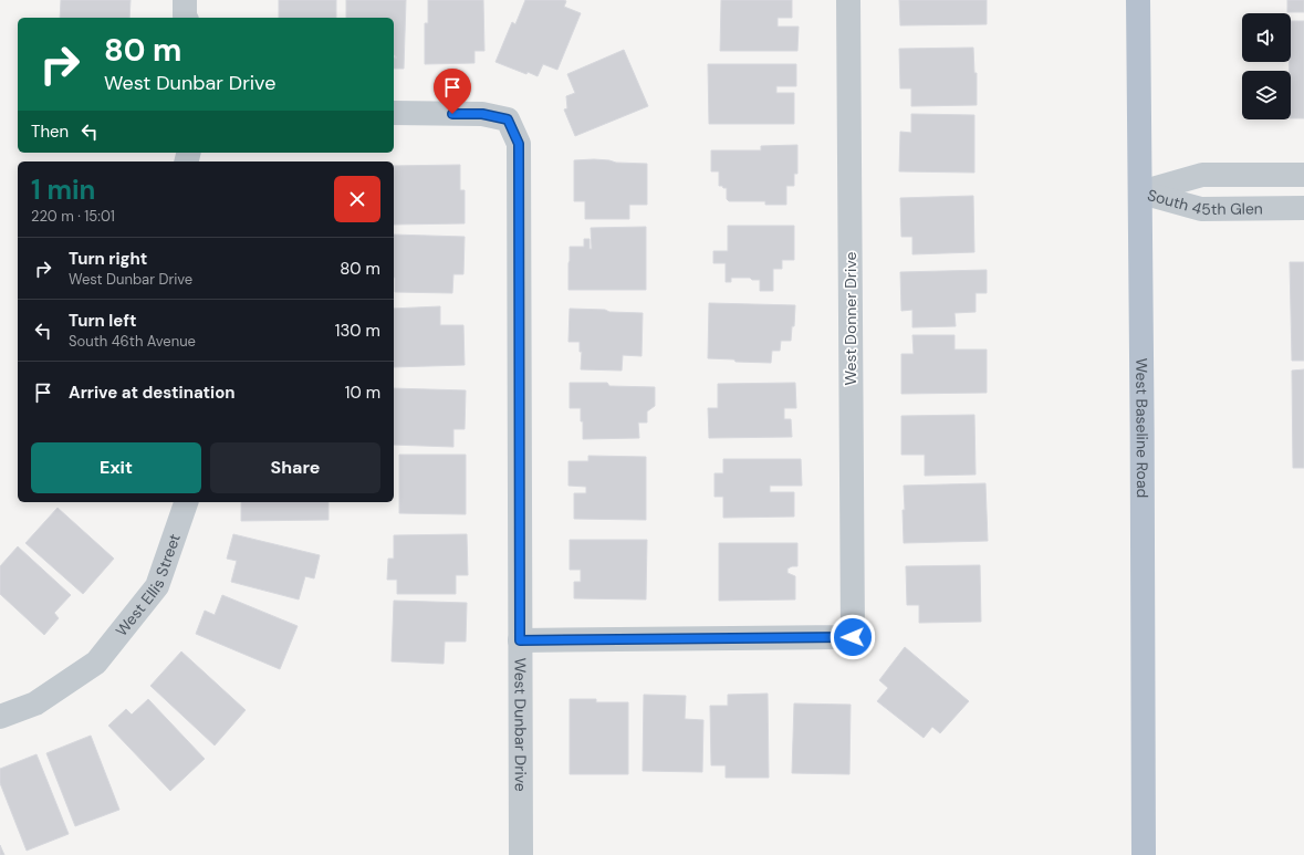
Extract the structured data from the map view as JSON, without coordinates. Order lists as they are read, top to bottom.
{
  "streets": {
    "main road": ["West Baseline Road"],
    "street": [
      "South 45th Glen",
      "West Donner Drive",
      "West Ellis Street",
      "West Dunbar Drive"
    ]
  },
  "crossings": [
    ["South 45th Glen", "West Baseline Road"],
    ["West Donner Drive", "West Dunbar Drive"]
  ],
  "page": {
    "turn": ["80 m", "West Dunbar Drive"],
    "then": "Then",
    "heading": ["1 min", "220 m · 15:01"],
    "list": [
      {
        "name": "Turn right",
        "note": "West Dunbar Drive",
        "value": "80 m"
      },
      {
        "name": "Turn left",
        "note": "South 46th Avenue",
        "value": "130 m"
      },
      {
        "name": "Arrive at destination",
        "value": "10 m"
      }
    ],
    "buttons": ["Exit", "Share"]
  }
}
